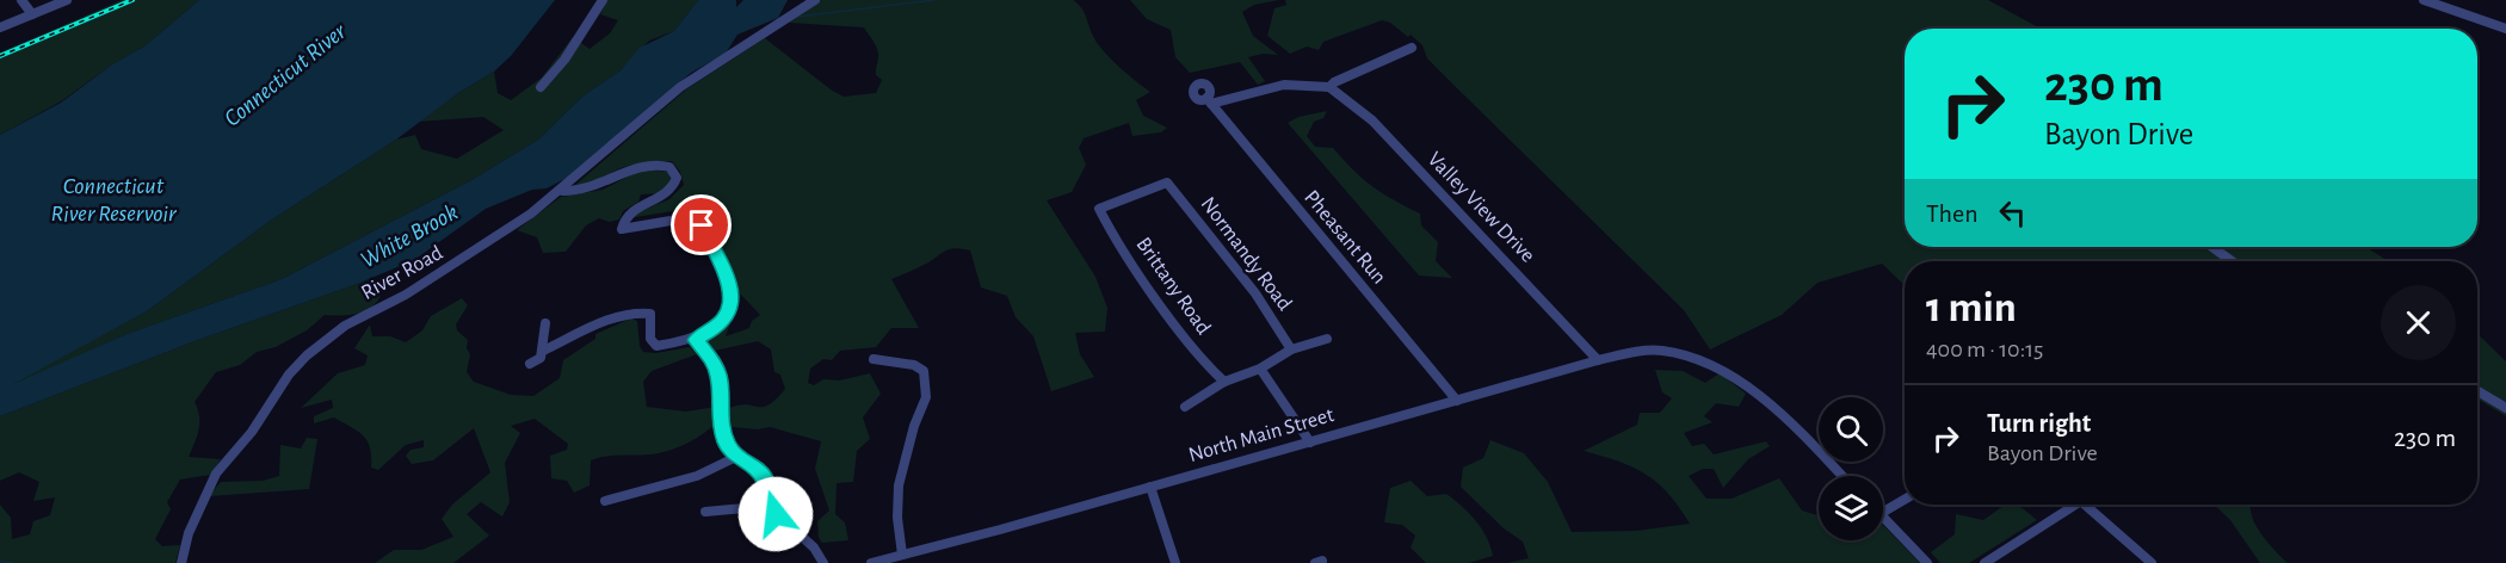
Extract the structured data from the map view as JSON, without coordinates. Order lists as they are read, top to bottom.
{
  "streets": {
    "street": [
      "Valley View Drive",
      "Pheasant Run",
      "Normandy Road",
      "River Road",
      "Brittany Road",
      "North Main Street"
    ]
  },
  "crossings": [
    ["Valley View Drive", "Pheasant Run"],
    ["Valley View Drive", "North Main Street"],
    ["Pheasant Run", "North Main Street"],
    ["Normandy Road", "Brittany Road"]
  ],
  "water": ["Connecticut River", "Connecticut River Reservoir", "White Brook"],
  "page": {
    "turn": ["230 m", "Bayon Drive"],
    "then": "Then",
    "heading": ["1 min", "400 m · 10:15"],
    "list": [
      {
        "name": "Turn right",
        "note": "Bayon Drive",
        "value": "230 m"
      }
    ]
  }
}
